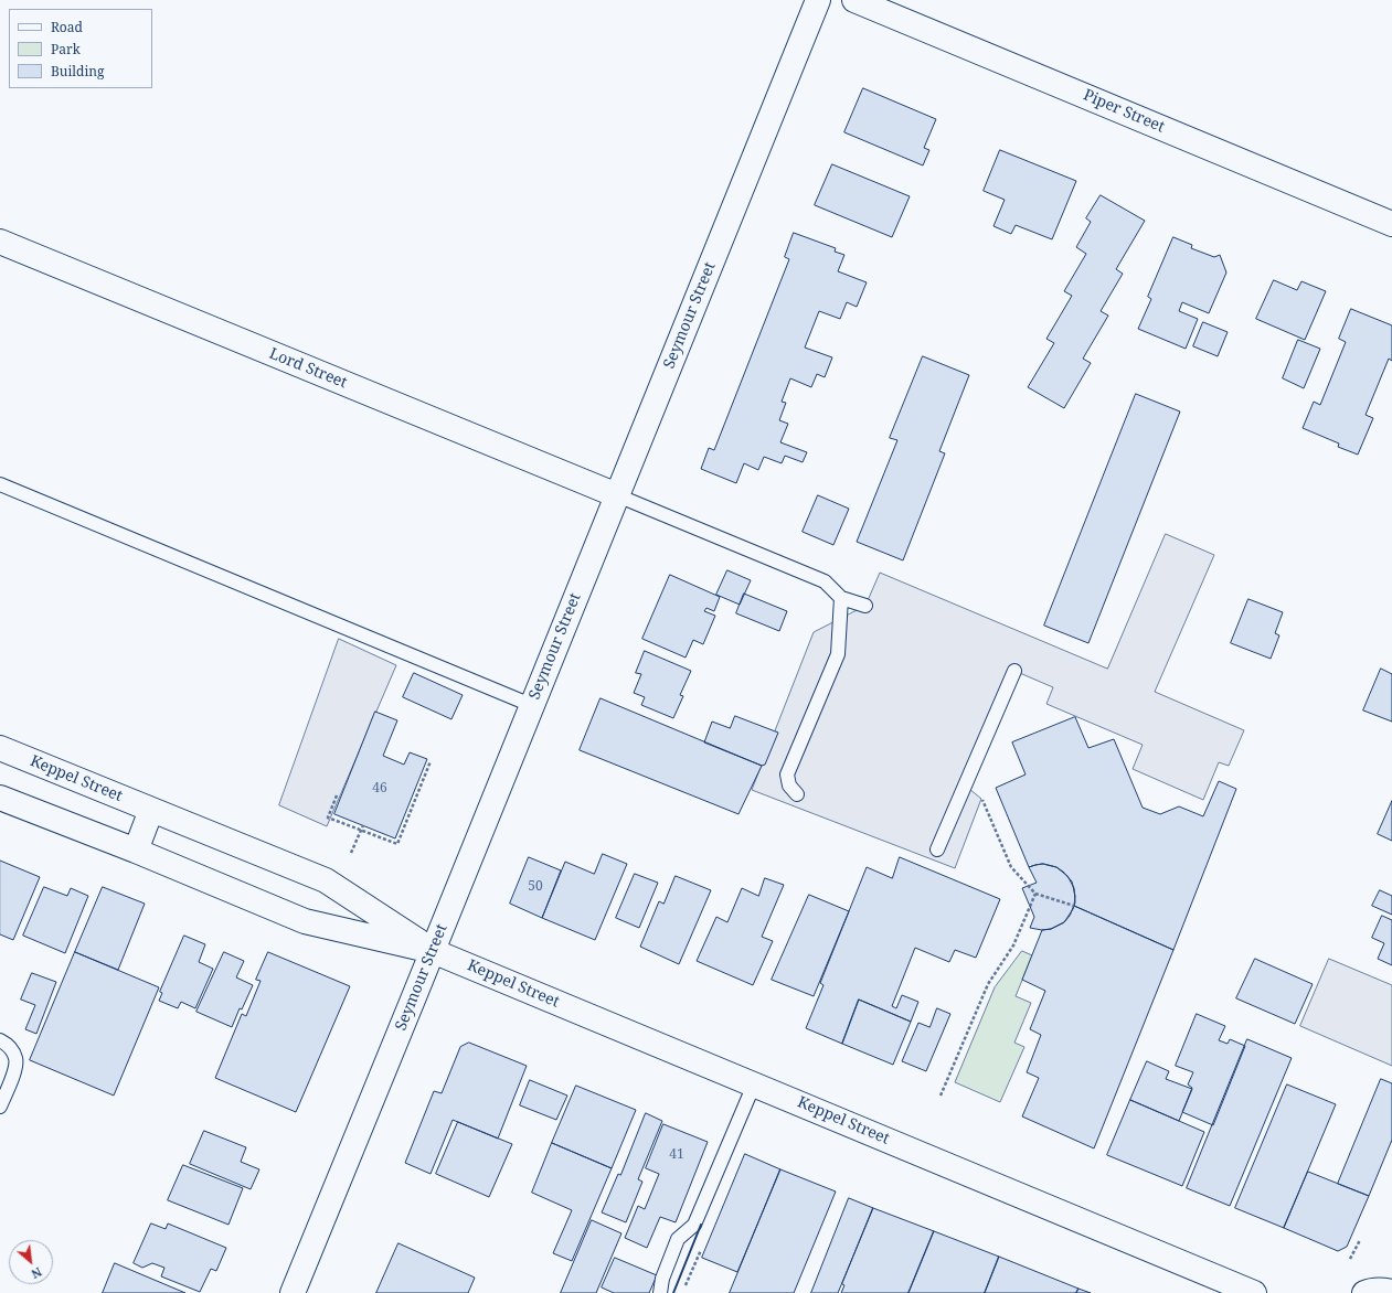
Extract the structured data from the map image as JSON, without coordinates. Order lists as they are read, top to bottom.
{
  "streets": {
    "street": [
      "Piper Street",
      "Seymour Street",
      "Lord Street",
      "Keppel Street"
    ]
  },
  "crossings": [
    ["Seymour Street", "Lord Street"],
    ["Seymour Street", "Keppel Street"]
  ],
  "house_numbers": ["46", "50", "41"],
  "legend": ["Road", "Park", "Building"],
  "north": "bottom right"
}
